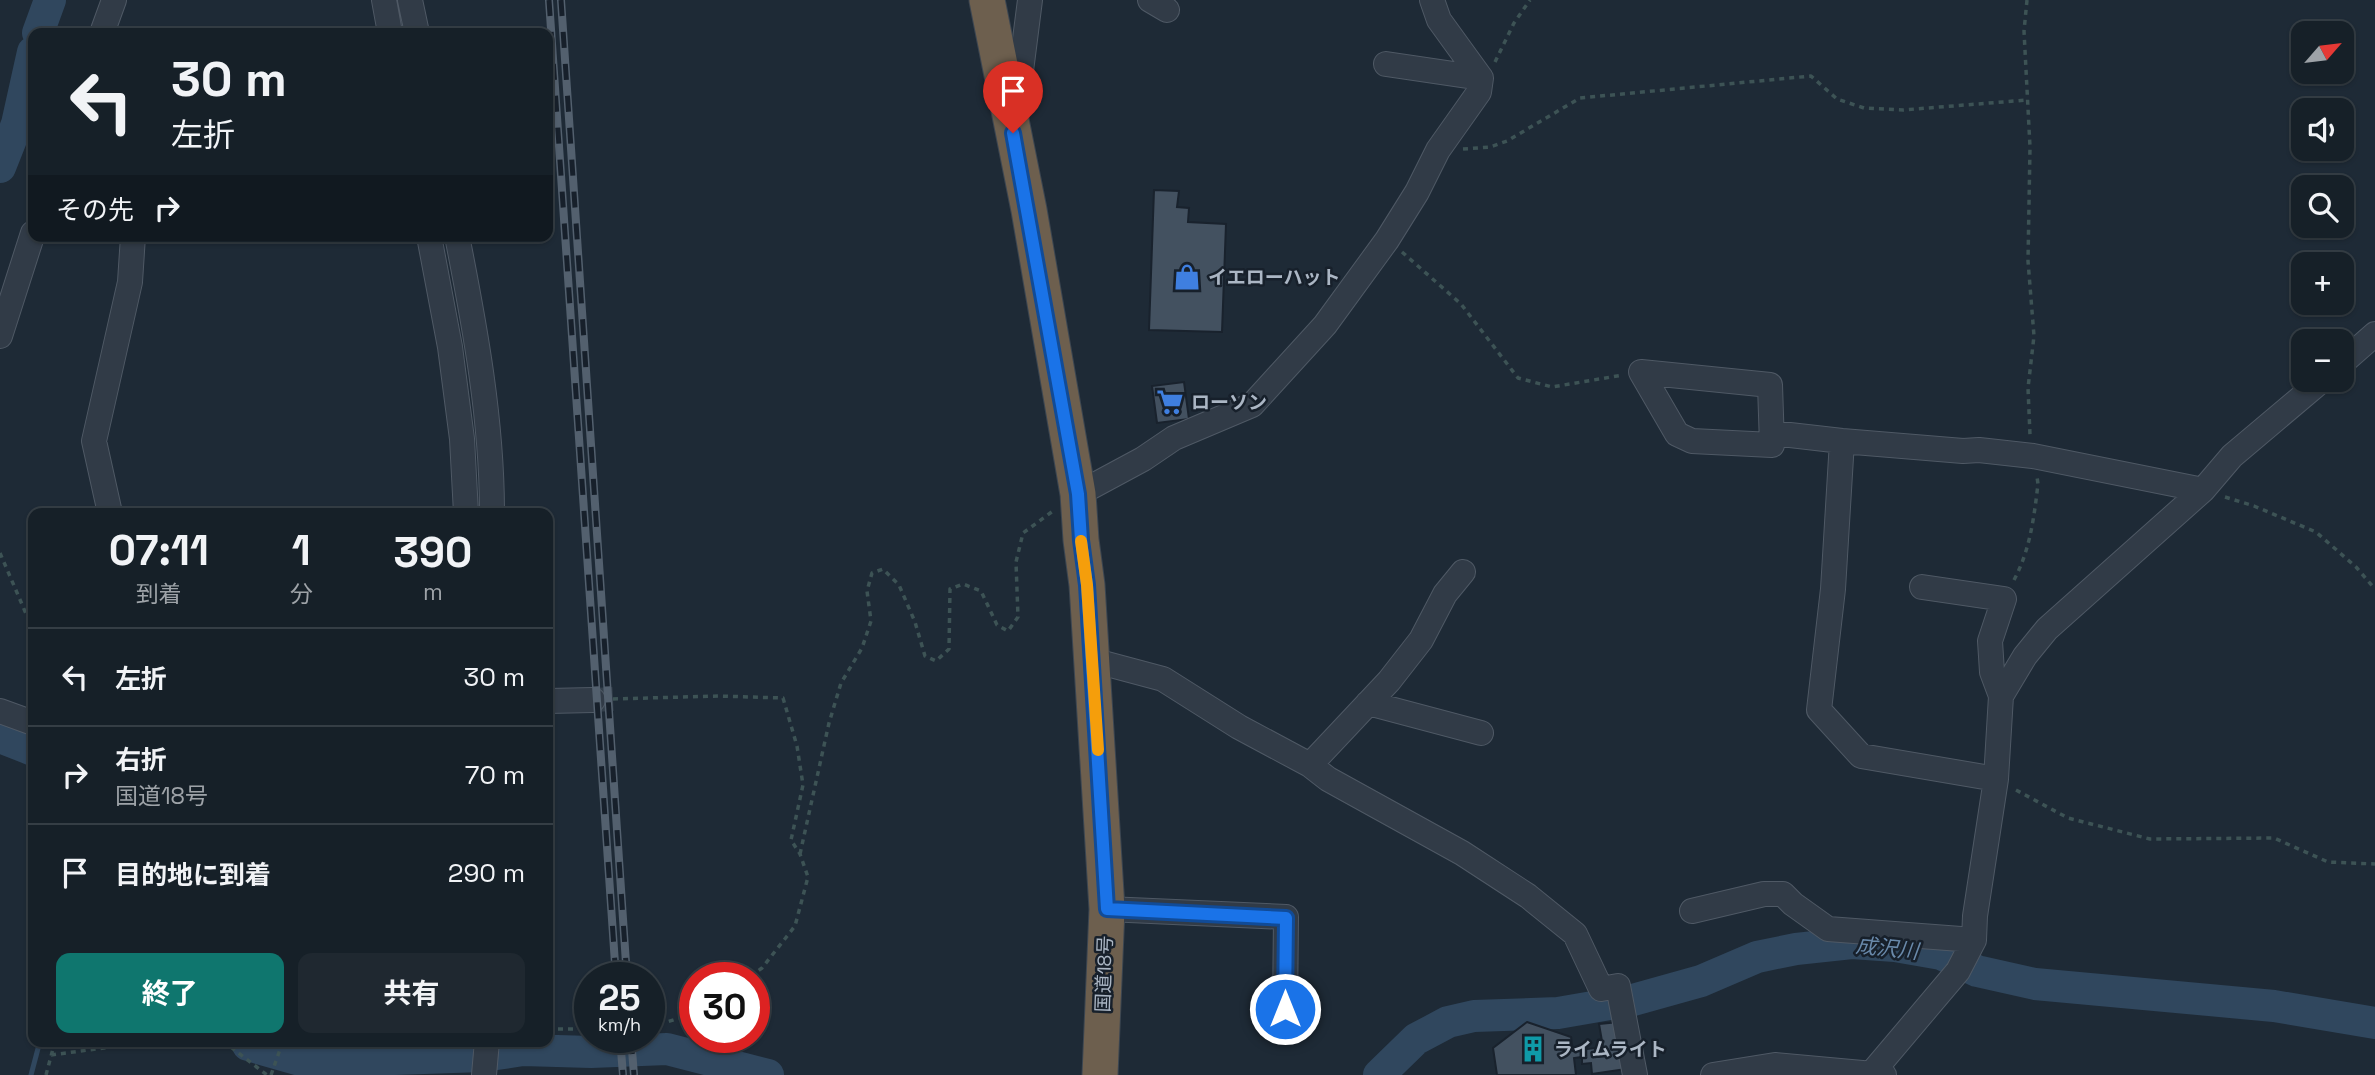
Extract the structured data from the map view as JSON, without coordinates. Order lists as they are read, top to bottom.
{
  "streets": {
    "highway": ["国道18号"]
  },
  "water": ["成沢川"],
  "places": {
    "shop": ["イエローハット"],
    "supermarket": ["ローソン"],
    "building": ["ライムライト"]
  },
  "north": "top right",
  "page": {
    "map_buttons": ["+", "−"],
    "turn": ["30 m", "左折"],
    "then": "その先",
    "eta": [
      "07:11",
      "到着",
      "1",
      "分",
      "390",
      "m"
    ],
    "list": [
      {
        "name": "左折",
        "value": "30 m"
      },
      {
        "name": "右折",
        "note": "国道18号",
        "value": "70 m"
      },
      {
        "name": "目的地に到着",
        "value": "290 m"
      }
    ],
    "buttons": ["終了", "共有"],
    "speed": "25 km/h",
    "limit": "30"
  }
}
